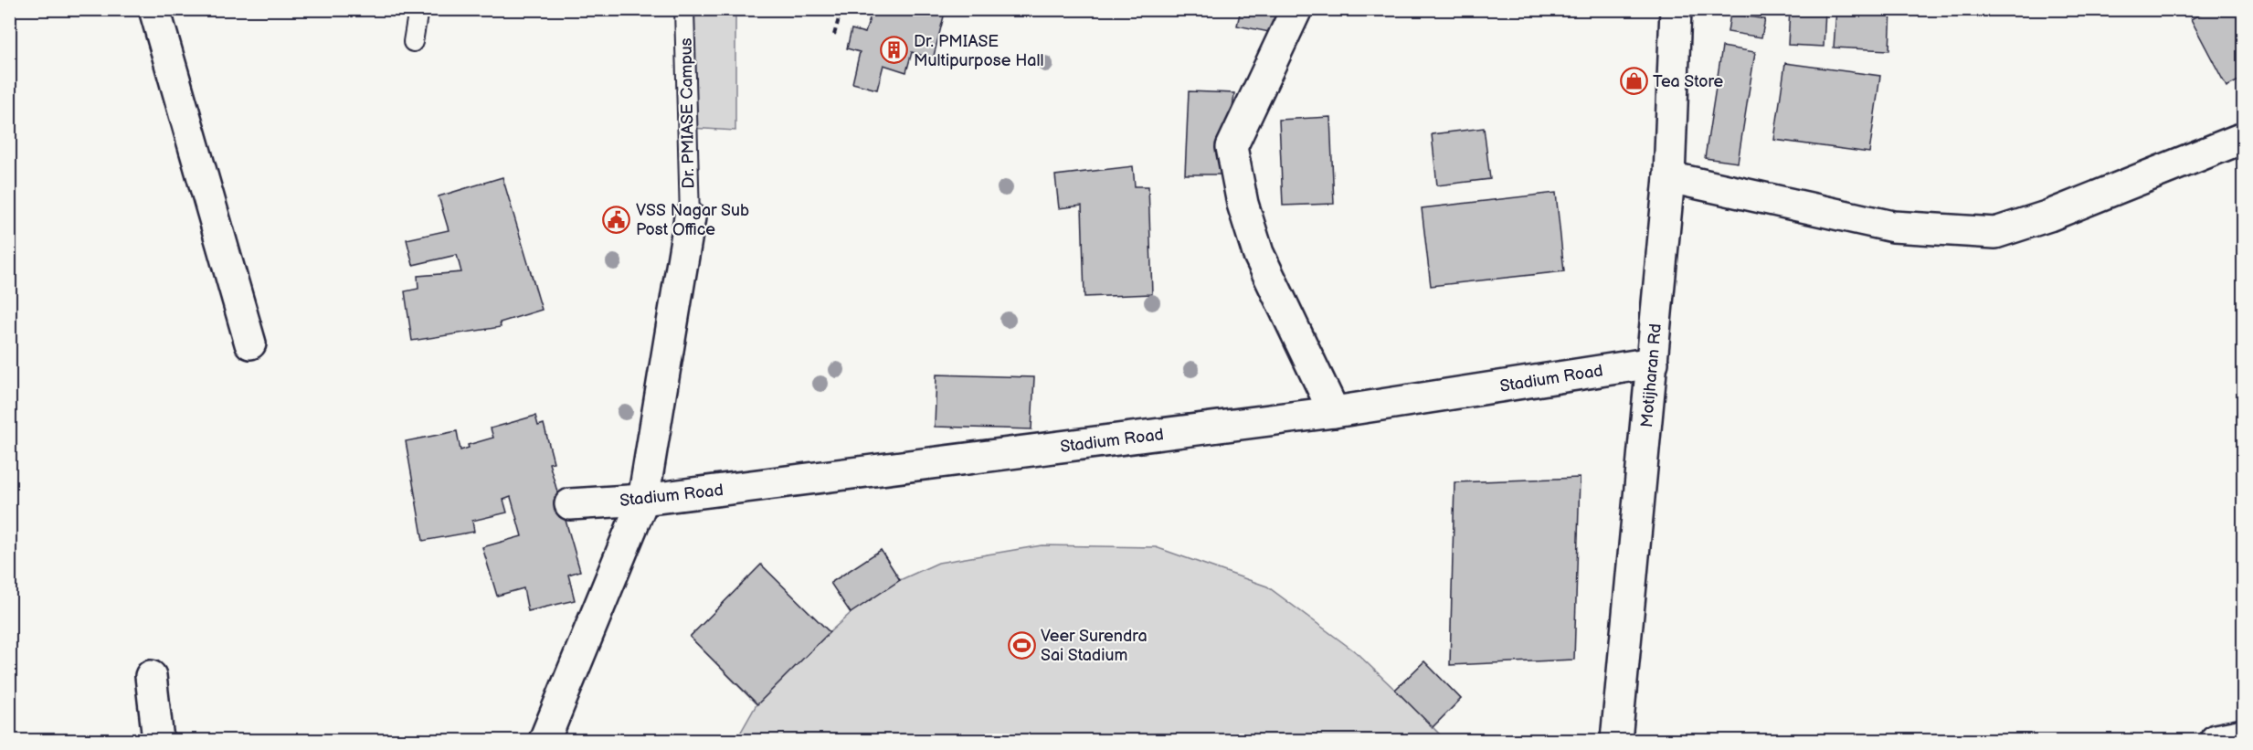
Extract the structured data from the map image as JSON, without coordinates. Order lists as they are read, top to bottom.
{
  "streets": {
    "street": ["Motijharan Rd", "Stadium Road"],
    "lane": ["Dr. PMIASE Campus"]
  },
  "crossings": [
    ["Motijharan Rd", "Stadium Road"]
  ],
  "places": {
    "building": ["Dr. PMIASE Multipurpose Hall"],
    "shop": ["Tea Store"],
    "public building": ["VSS Nagar Sub Post Office"],
    "sports": ["Veer Surendra Sai Stadium"]
  }
}
